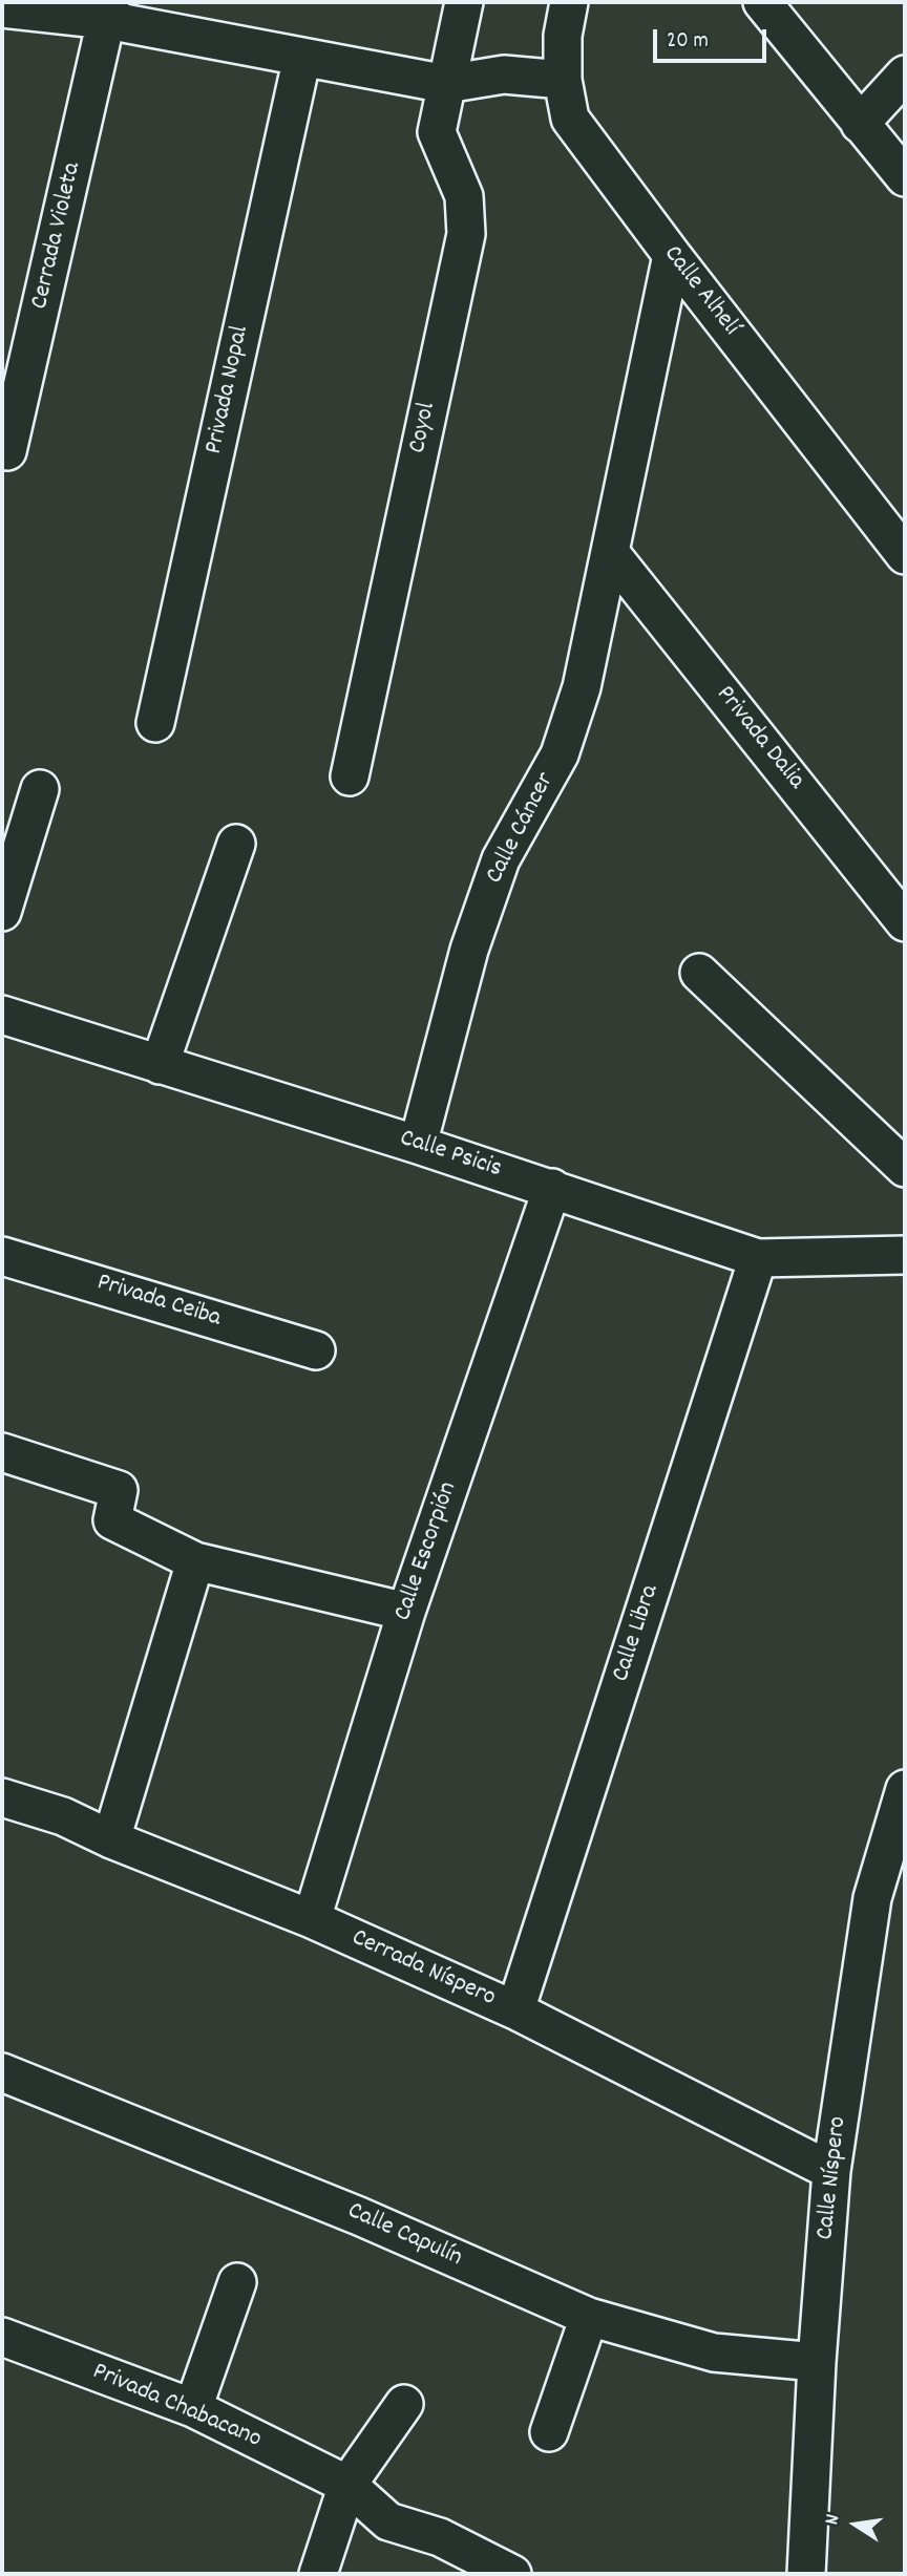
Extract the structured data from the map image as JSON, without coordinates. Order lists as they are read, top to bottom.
{
  "streets": {
    "street": [
      "Cerrada Violeta",
      "Calle Alhelí",
      "Privada Nopal",
      "Coyol",
      "Privada Dalia",
      "Calle Cáncer",
      "Calle Psicis",
      "Privada Ceiba",
      "Calle Escorpión",
      "Calle Libra",
      "Cerrada Níspero",
      "Calle Níspero",
      "Calle Capulín",
      "Privada Chabacano"
    ]
  },
  "crossings": [
    ["Calle Alhelí", "Calle Cáncer"],
    ["Privada Dalia", "Calle Cáncer"],
    ["Calle Cáncer", "Calle Psicis"],
    ["Calle Psicis", "Calle Escorpión"],
    ["Calle Psicis", "Calle Libra"],
    ["Calle Escorpión", "Cerrada Níspero"],
    ["Calle Libra", "Cerrada Níspero"],
    ["Cerrada Níspero", "Calle Níspero"],
    ["Calle Níspero", "Calle Capulín"]
  ],
  "scale_bar": "20 m",
  "north": "left"
}
